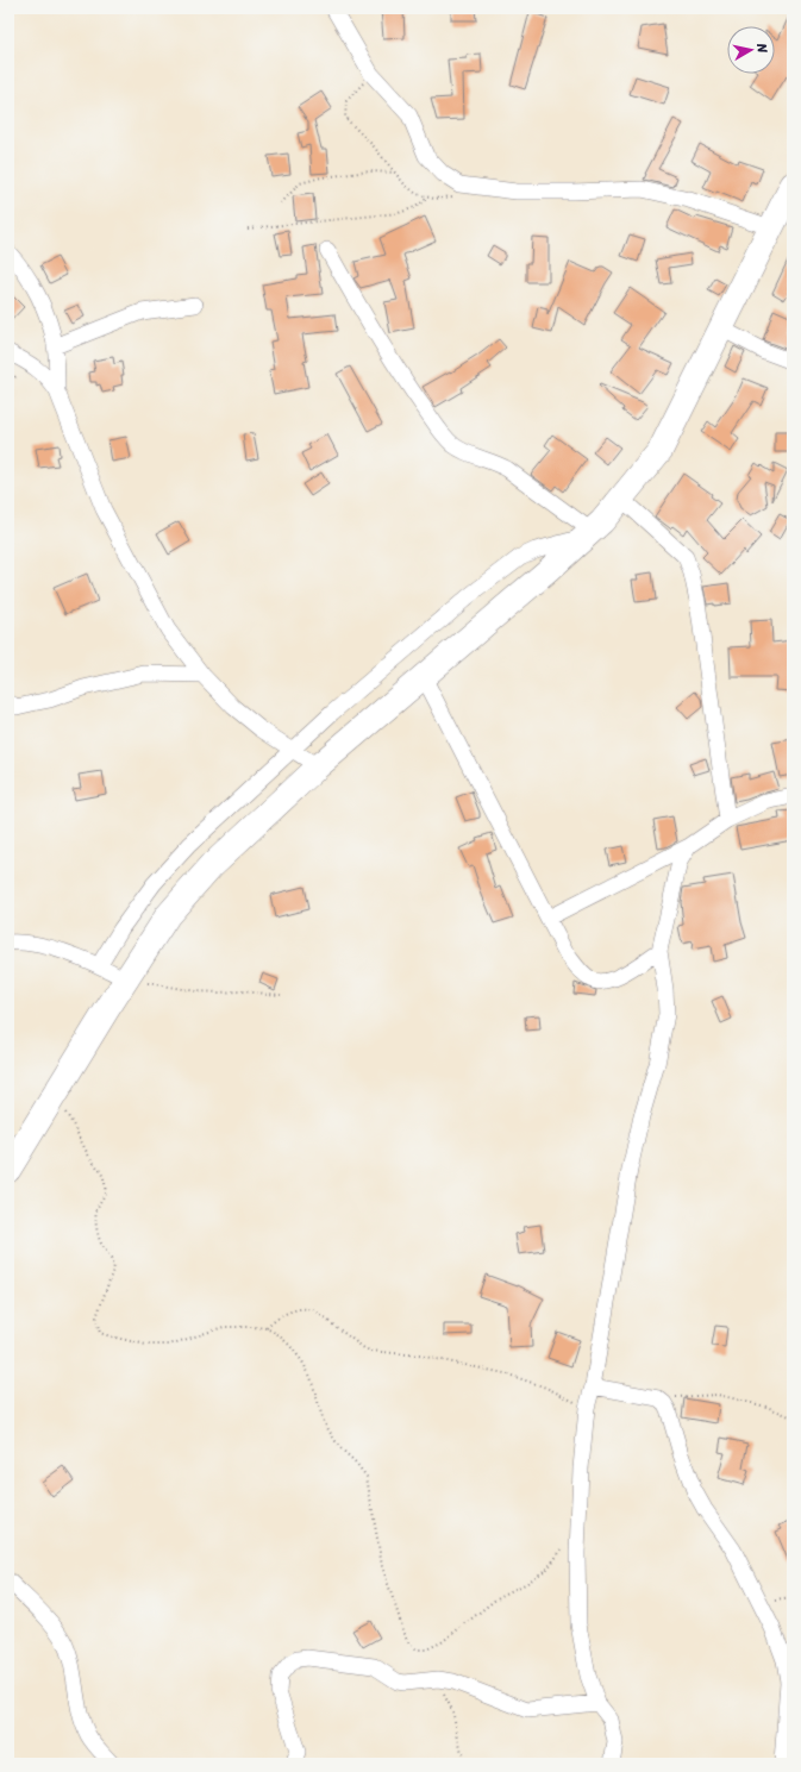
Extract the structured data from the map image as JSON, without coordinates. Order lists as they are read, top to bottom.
{
  "north": "right"
}
